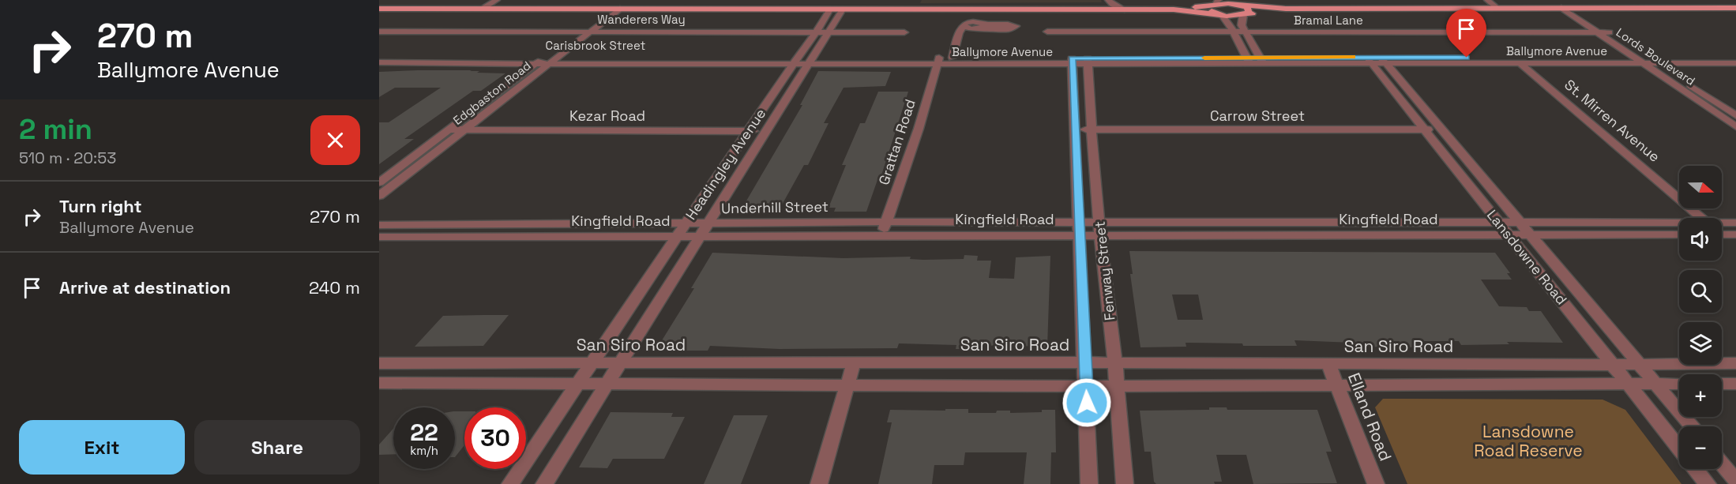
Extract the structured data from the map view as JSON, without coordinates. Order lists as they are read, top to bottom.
{
  "streets": {
    "street": [
      "Wanderers Way",
      "Bramal Lane",
      "Carisbrook Street",
      "Ballymore Avenue",
      "Lords Boulevard",
      "Edgbaston Road",
      "Kezar Road",
      "Carrow Street",
      "St. Mirren Avenue",
      "Grattan Road",
      "Headingley Avenue",
      "Underhill Street",
      "Kingfield Road",
      "Lansdowne Road",
      "Fenway Street",
      "San Siro Road",
      "Elland Road"
    ]
  },
  "crossings": [
    ["Wanderers Way", "Edgbaston Road"],
    ["Wanderers Way", "Headingley Avenue"],
    ["Bramal Lane", "Lords Boulevard"],
    ["Carisbrook Street", "Ballymore Avenue"],
    ["Carisbrook Street", "Edgbaston Road"],
    ["Carisbrook Street", "Headingley Avenue"],
    ["Ballymore Avenue", "Lords Boulevard"],
    ["Ballymore Avenue", "St. Mirren Avenue"],
    ["Ballymore Avenue", "Grattan Road"],
    ["Ballymore Avenue", "Headingley Avenue"],
    ["Ballymore Avenue", "Lansdowne Road"],
    ["Ballymore Avenue", "Fenway Street"],
    ["Edgbaston Road", "Kezar Road"],
    ["Kezar Road", "Headingley Avenue"],
    ["Carrow Street", "Lansdowne Road"],
    ["Carrow Street", "Fenway Street"],
    ["Grattan Road", "Underhill Street"],
    ["Grattan Road", "Kingfield Road"],
    ["Headingley Avenue", "Underhill Street"],
    ["Headingley Avenue", "Kingfield Road"],
    ["Headingley Avenue", "San Siro Road"],
    ["Underhill Street", "Kingfield Road"],
    ["Kingfield Road", "Lansdowne Road"],
    ["Kingfield Road", "Fenway Street"],
    ["Lansdowne Road", "San Siro Road"],
    ["Fenway Street", "San Siro Road"],
    ["San Siro Road", "Elland Road"]
  ],
  "parks": ["Lansdowne Road Reserve"],
  "north": "right",
  "page": {
    "turn": ["270 m", "Ballymore Avenue"],
    "heading": ["2 min", "510 m · 20:53"],
    "map_buttons": ["+", "−"],
    "list": [
      {
        "name": "Turn right",
        "note": "Ballymore Avenue",
        "value": "270 m"
      },
      {
        "name": "Arrive at destination",
        "value": "240 m"
      }
    ],
    "speed": "22 km/h",
    "limit": "30",
    "buttons": ["Exit", "Share"]
  }
}
